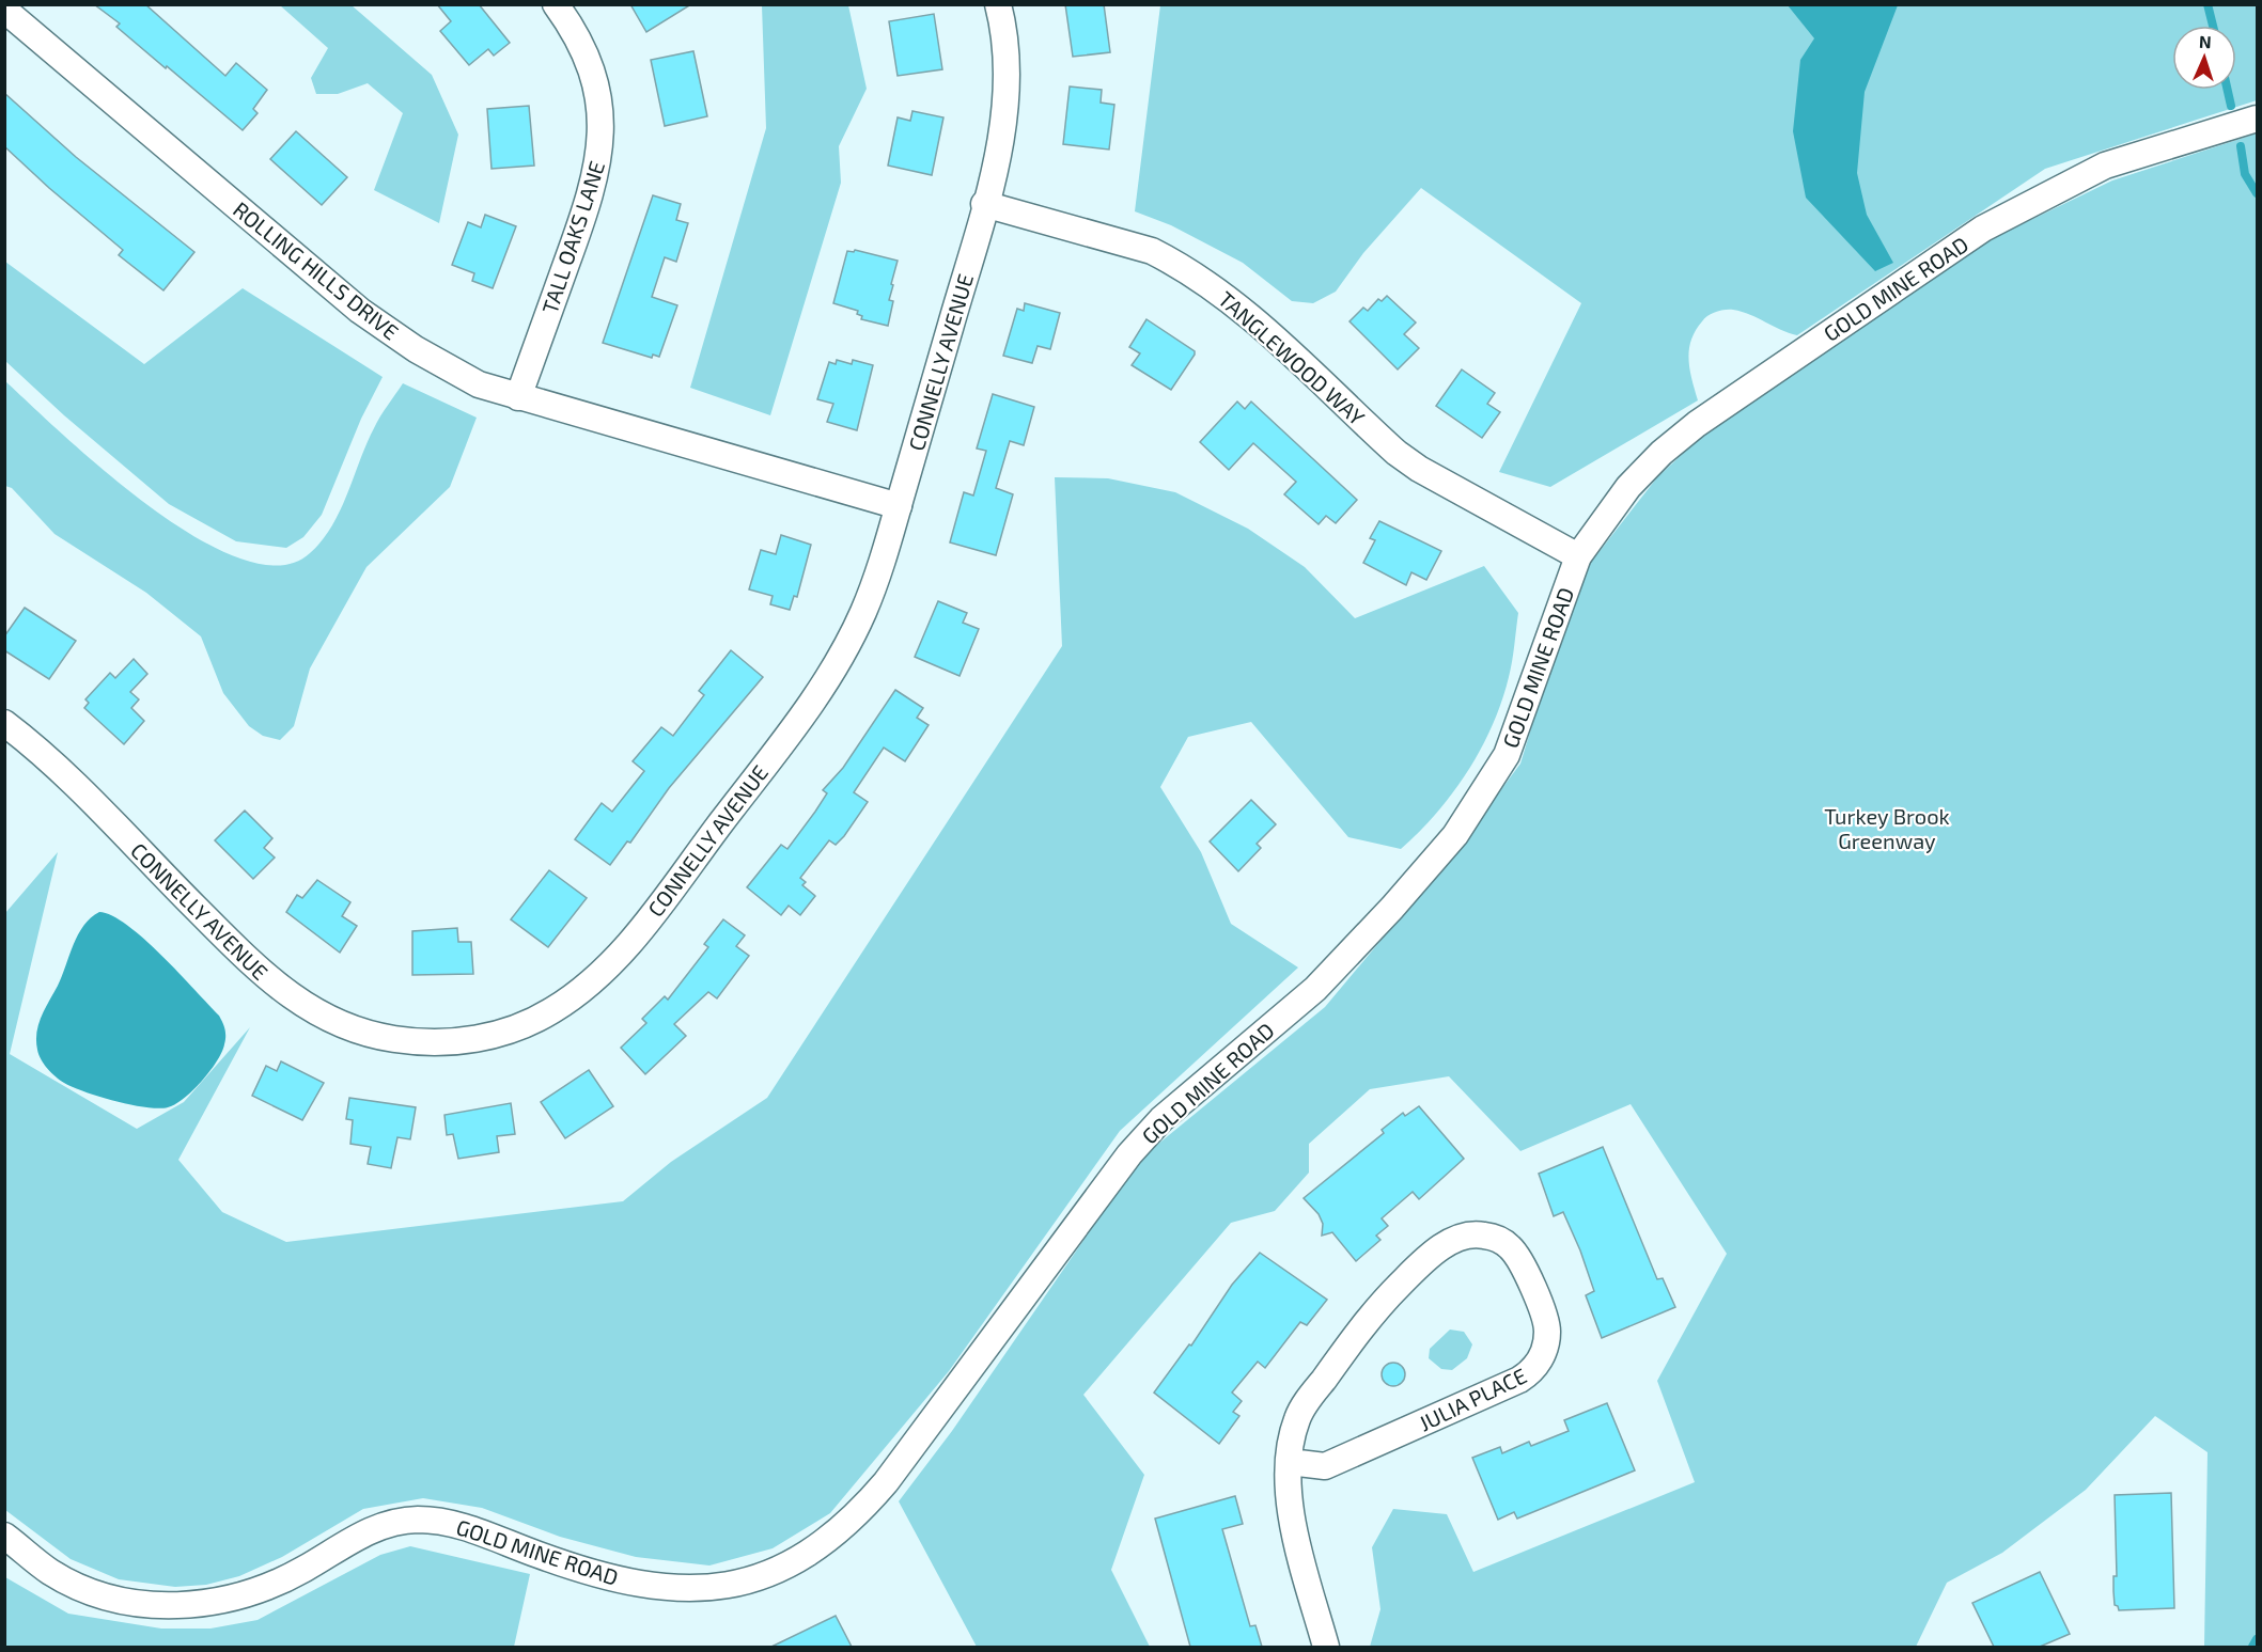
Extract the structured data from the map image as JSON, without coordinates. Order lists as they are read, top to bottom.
{
  "streets": {
    "street": [
      "TALL OAKS LANE",
      "ROLLING HILLS DRIVE",
      "GOLD MINE ROAD",
      "TANGLEWOOD WAY",
      "CONNELLY AVENUE",
      "JULIA PLACE"
    ]
  },
  "crossings": [
    ["TALL OAKS LANE", "ROLLING HILLS DRIVE"],
    ["ROLLING HILLS DRIVE", "CONNELLY AVENUE"],
    ["GOLD MINE ROAD", "TANGLEWOOD WAY"],
    ["TANGLEWOOD WAY", "CONNELLY AVENUE"]
  ],
  "parks": ["Turkey Brook Greenway"],
  "north": "top"
}
